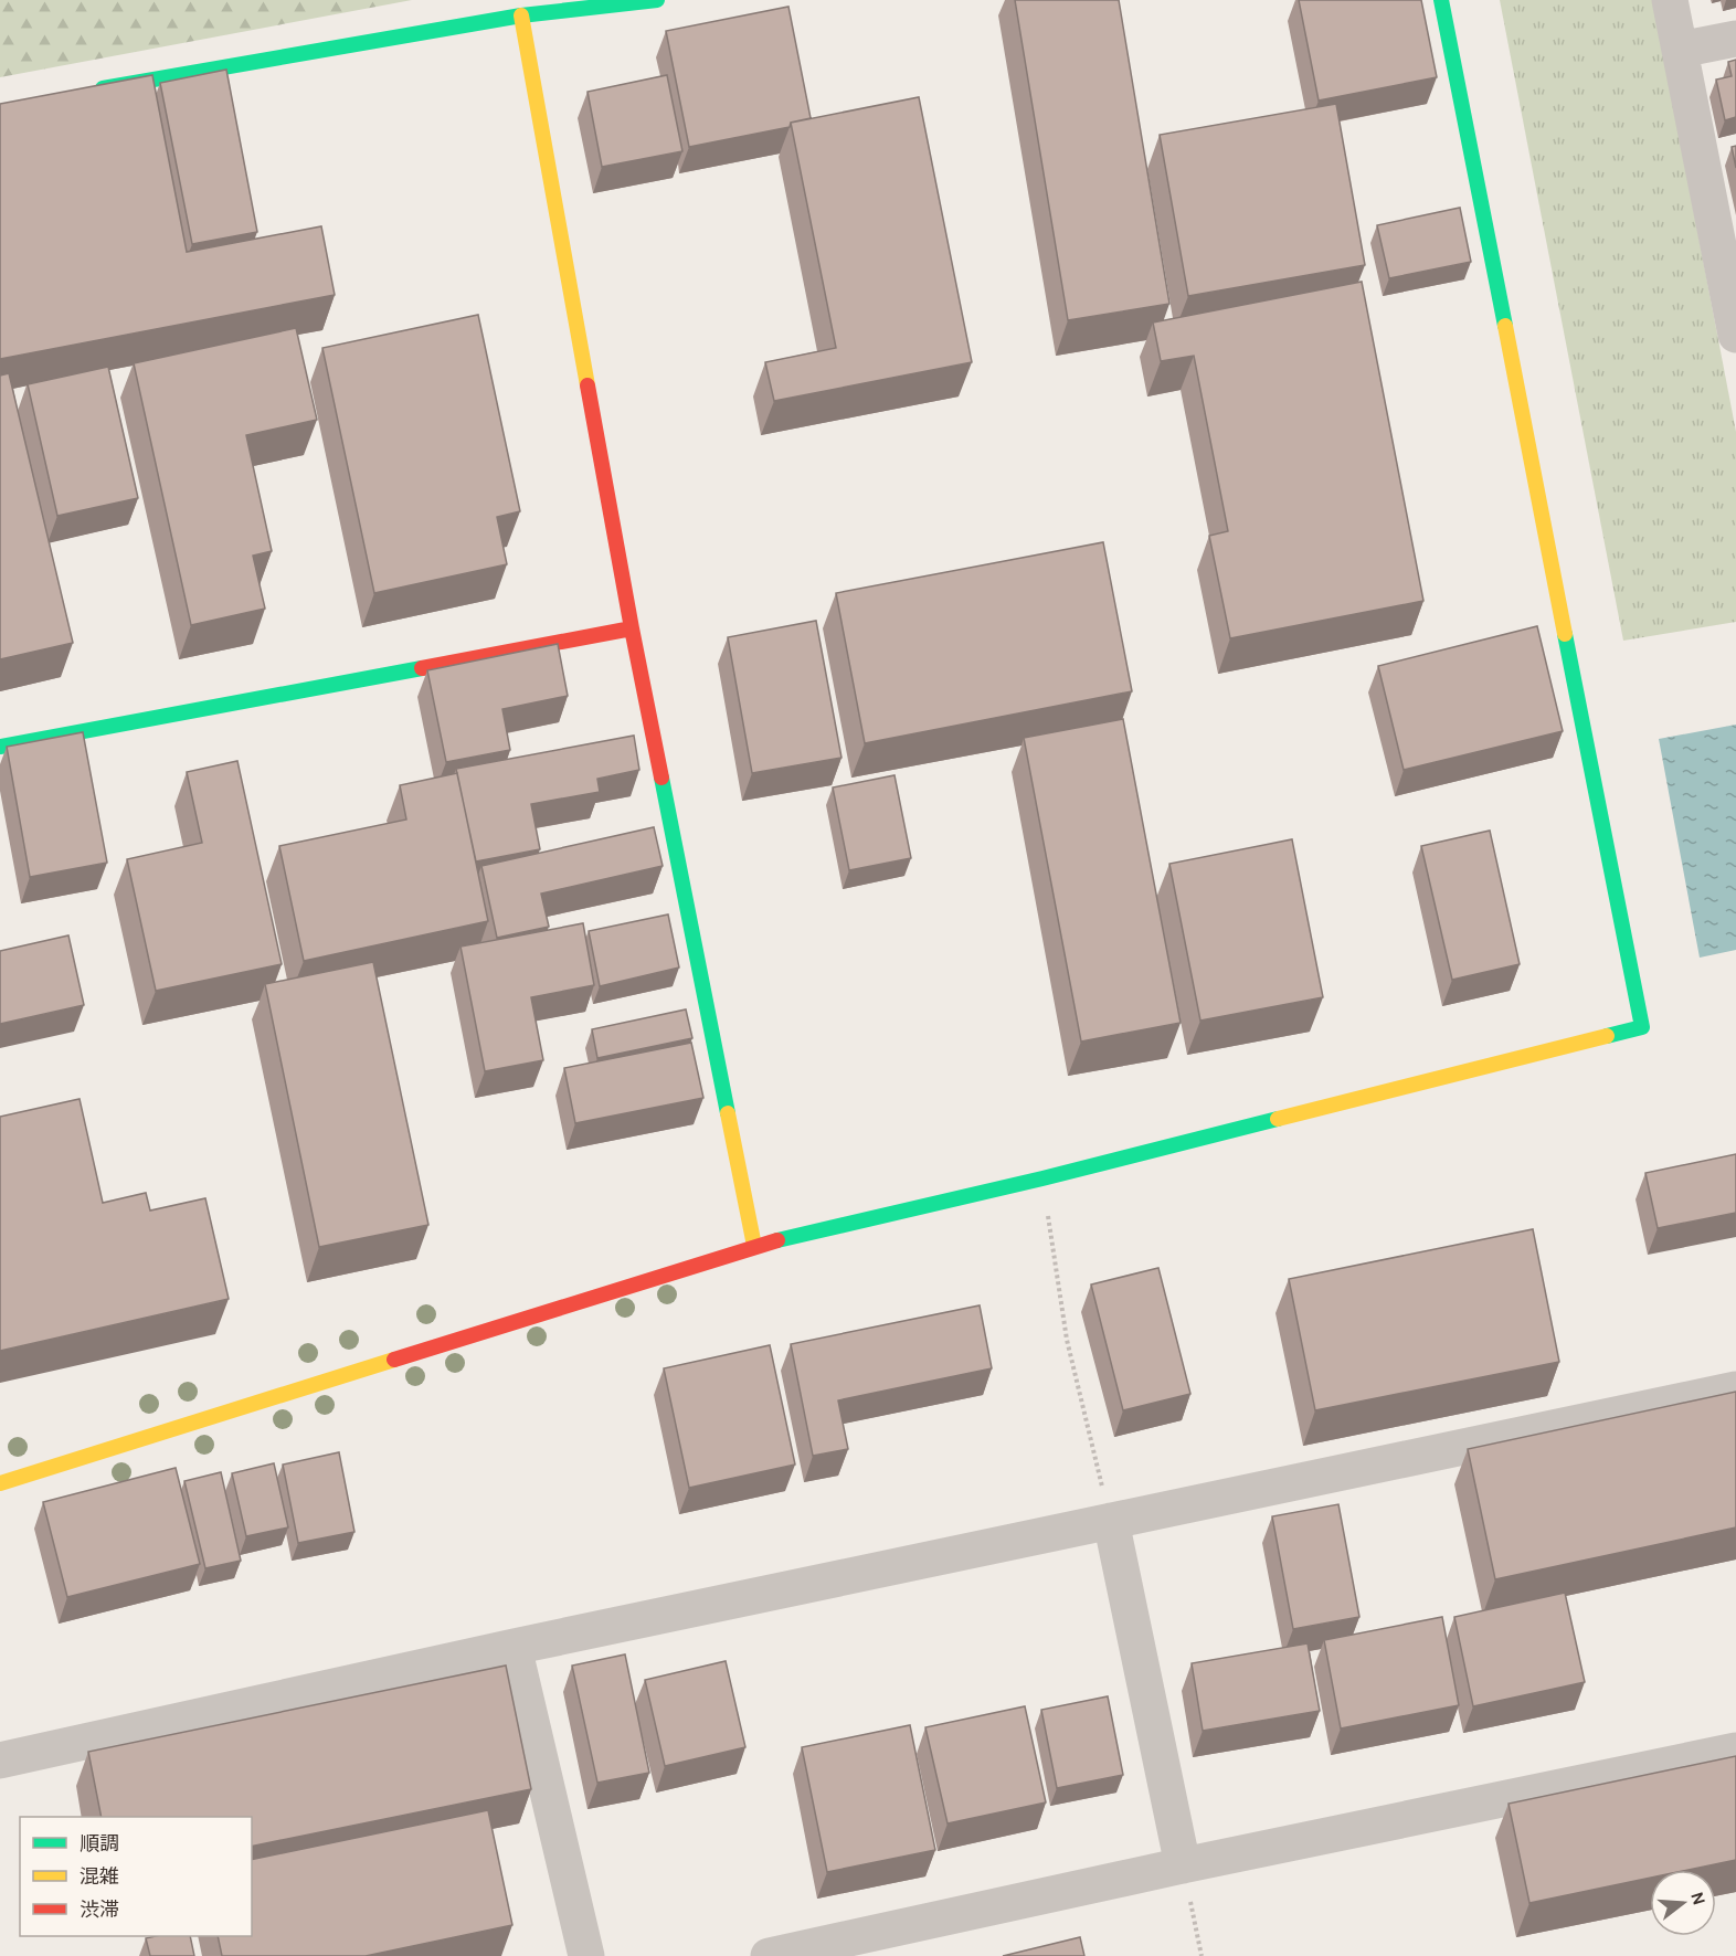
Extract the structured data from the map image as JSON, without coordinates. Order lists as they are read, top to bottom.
{
  "legend": ["順調", "混雑", "渋滞"],
  "north": "right"
}
